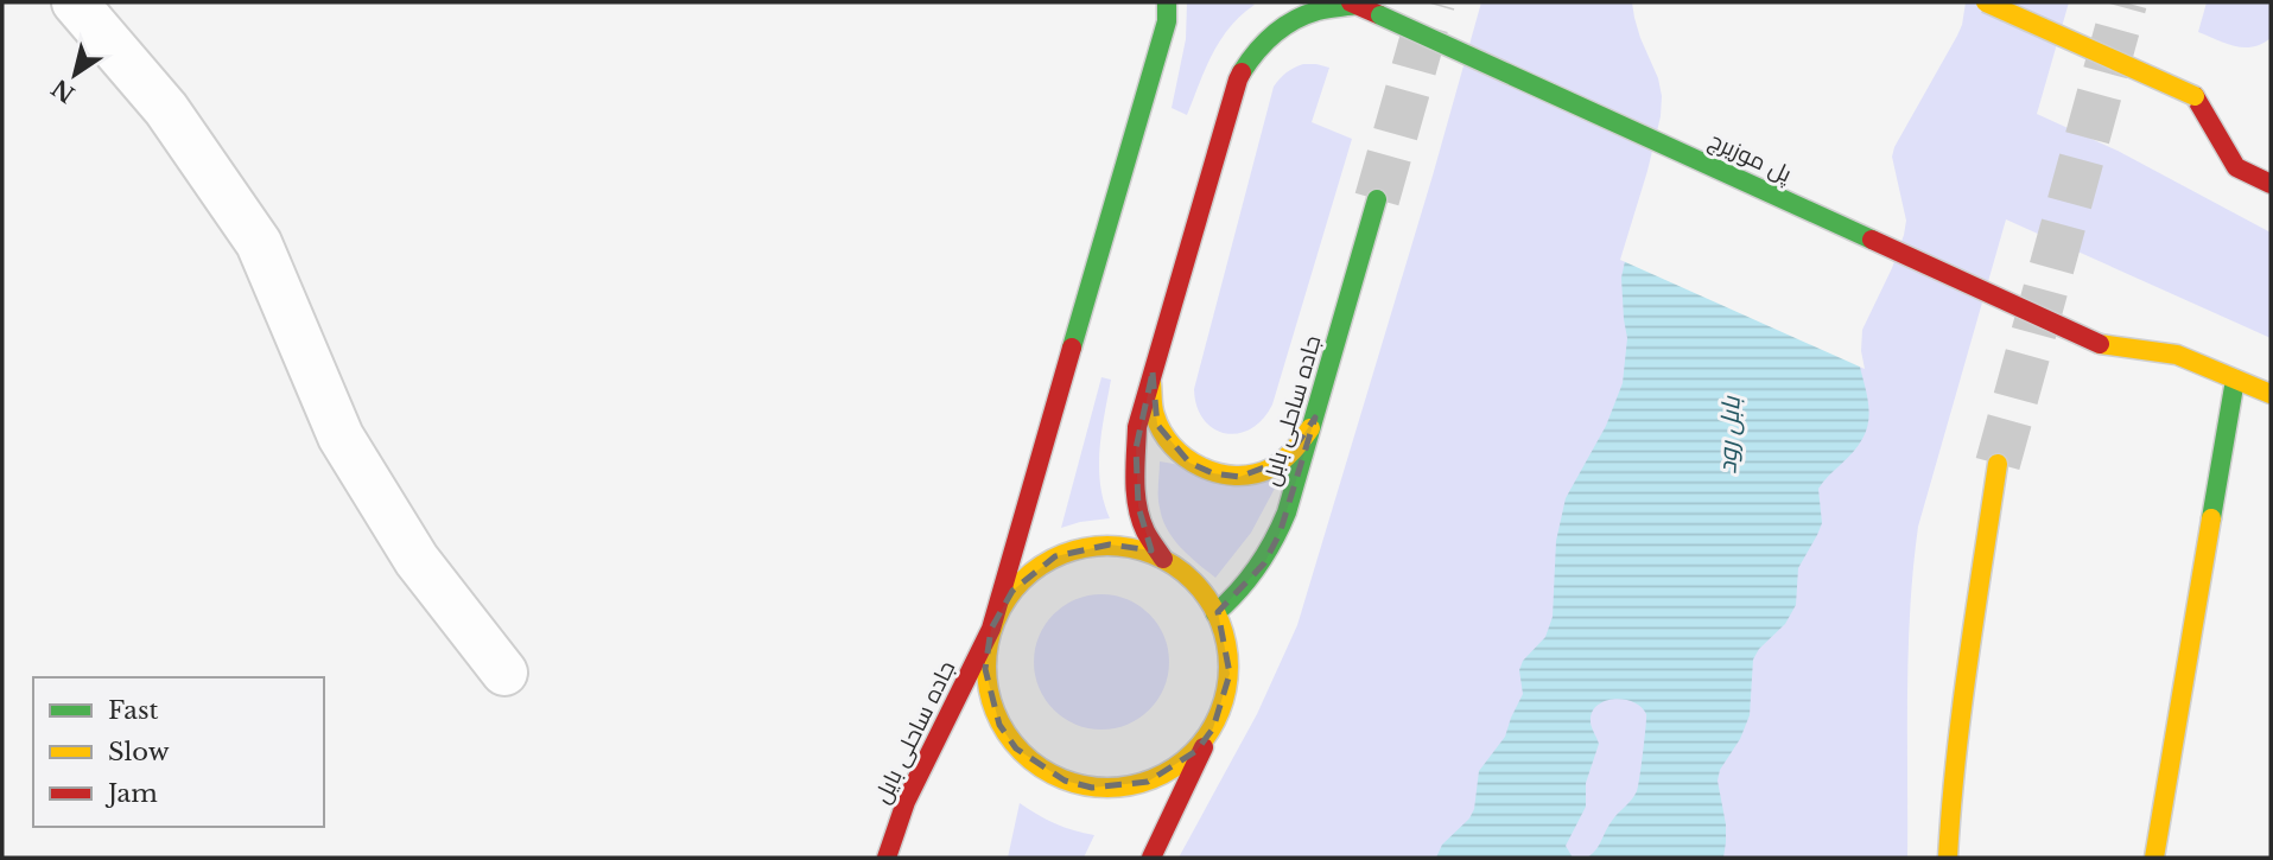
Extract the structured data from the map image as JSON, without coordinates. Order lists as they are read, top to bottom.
{
  "streets": {
    "main road": ["پل موزیرج", "جاده ساحلی بابل", "جاده ساحلی بایل"]
  },
  "crossings": [
    ["جاده ساحلی بابل", "جاده ساحلی بایل"]
  ],
  "water": ["بابل رود"],
  "legend": ["Fast", "Slow", "Jam"],
  "north": "bottom left"
}
